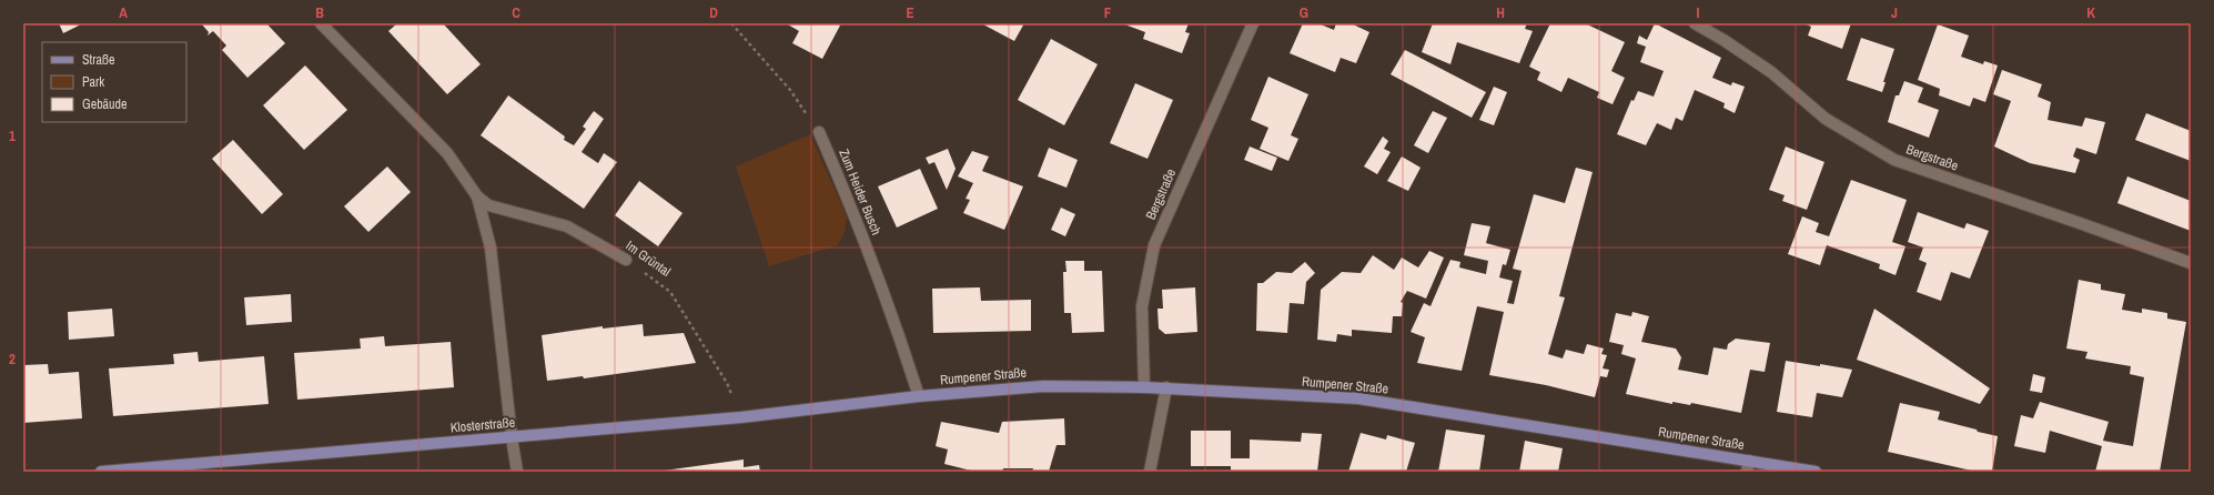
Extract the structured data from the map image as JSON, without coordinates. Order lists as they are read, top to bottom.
{
  "streets": {
    "main road": ["Rumpener Straße", "Klosterstraße"],
    "street": ["Bergstraße", "Zum Heider Busch", "Im Grüntal"]
  },
  "crossings": [
    ["Bergstraße", "Rumpener Straße"],
    ["Zum Heider Busch", "Rumpener Straße"],
    ["Im Grüntal", "Klosterstraße"],
    ["Rumpener Straße", "Klosterstraße"]
  ],
  "legend": ["Straße", "Park", "Gebäude"],
  "grid": {
    "columns": [
      "A",
      "B",
      "C",
      "D",
      "E",
      "F",
      "G",
      "H",
      "I",
      "J",
      "K"
    ],
    "rows": ["1", "2"]
  }
}
